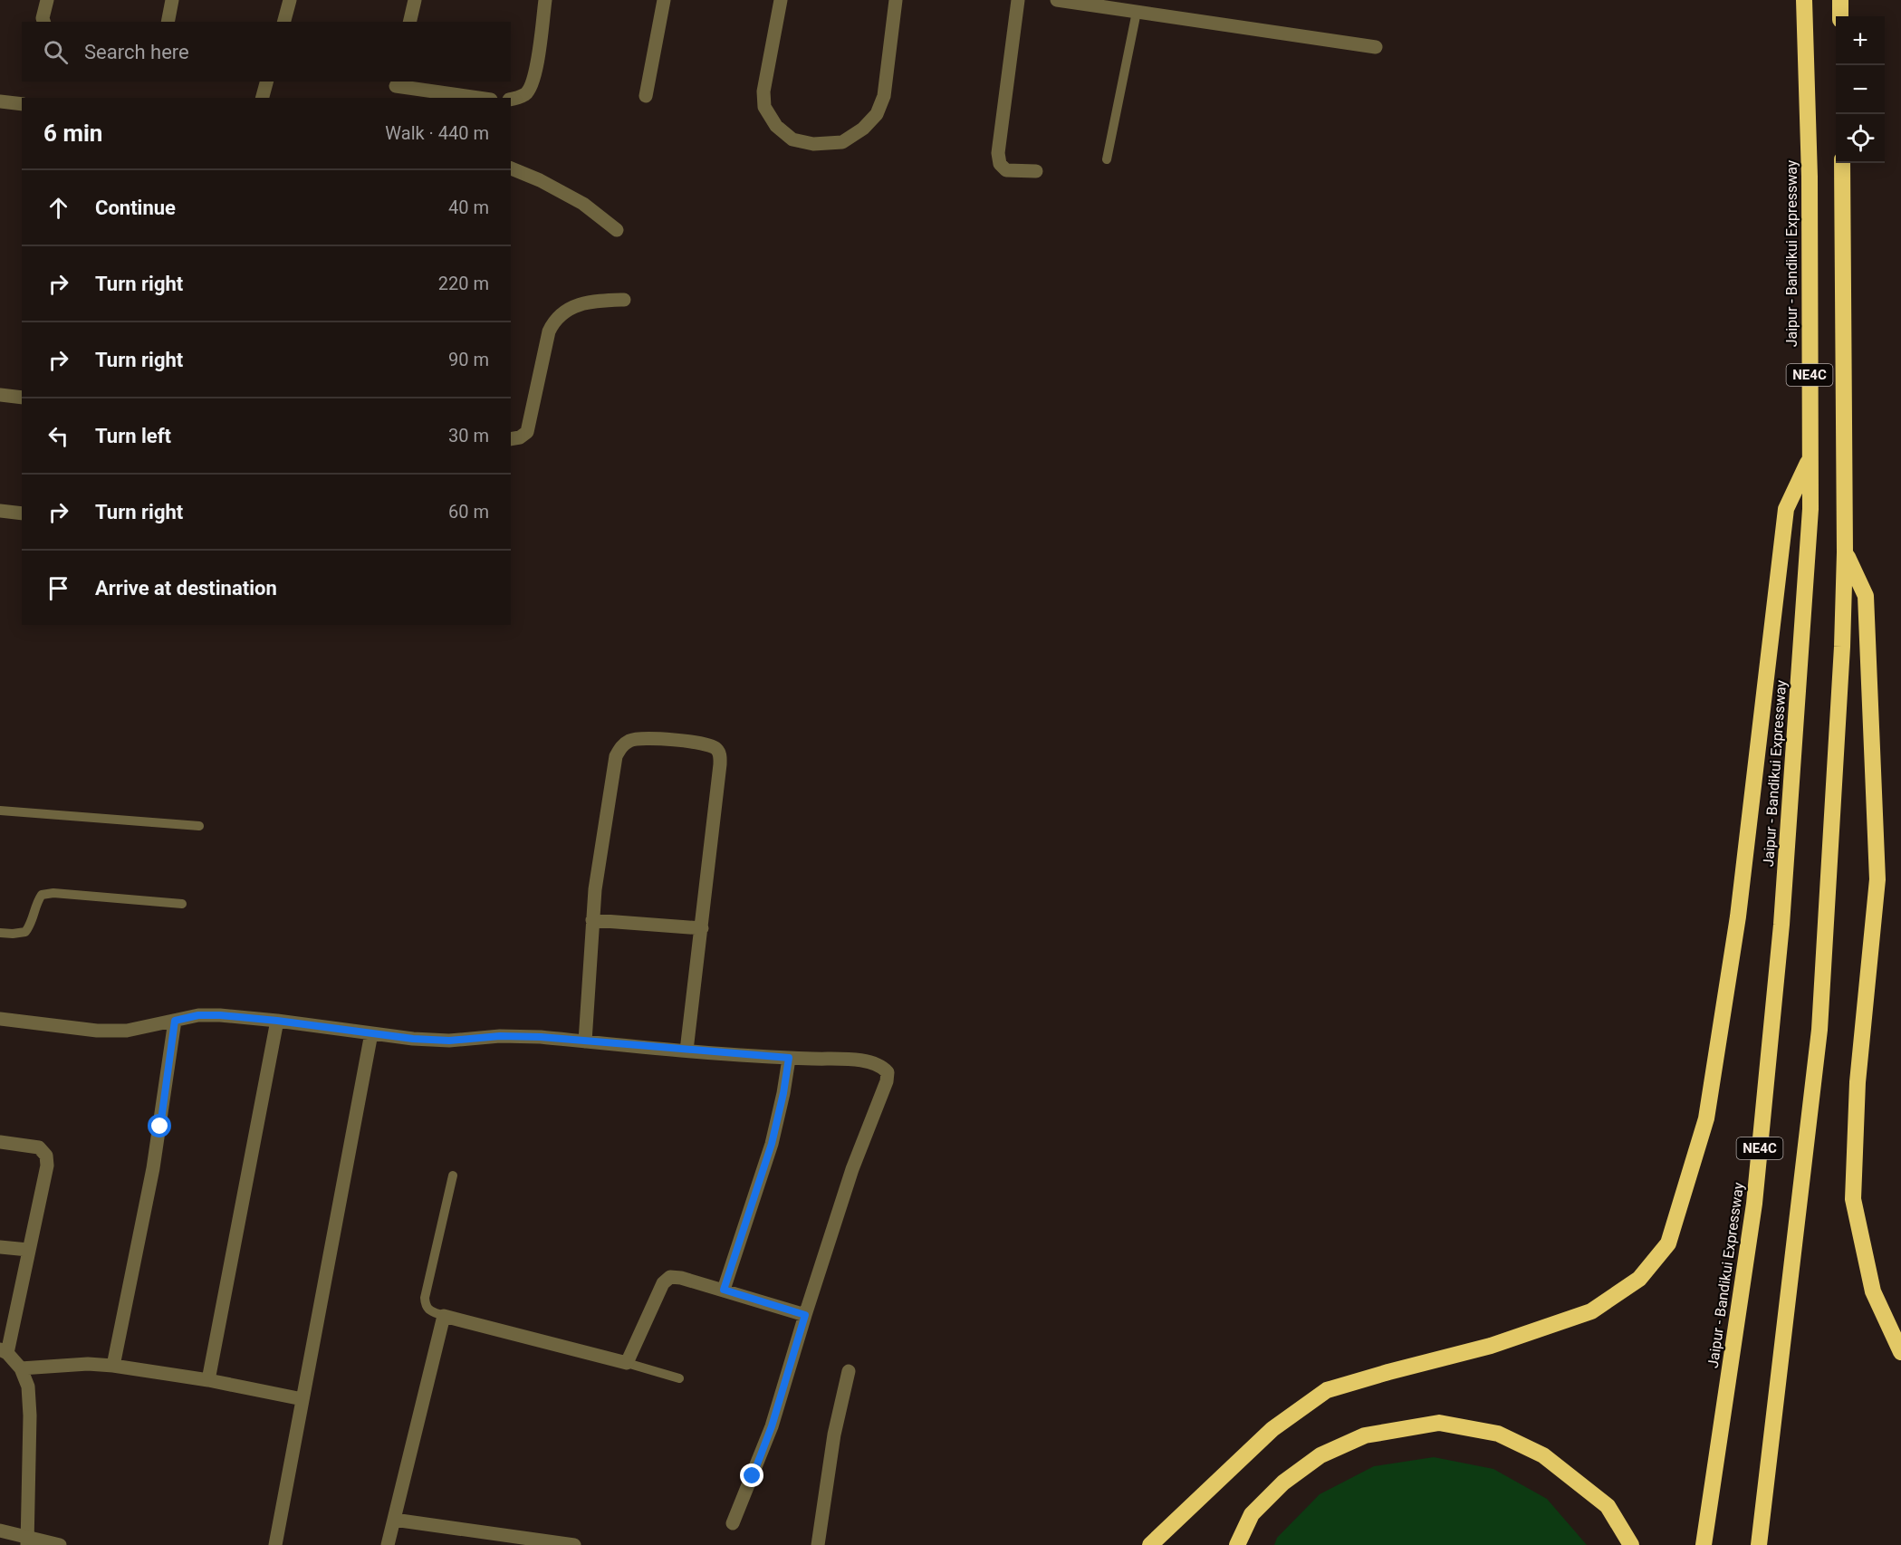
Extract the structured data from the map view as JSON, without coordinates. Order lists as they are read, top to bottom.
{
  "streets": {
    "highway": ["Jaipur - Bandikui Expressway", "NE4C"]
  },
  "page": {
    "map_buttons": ["+", "−"],
    "search": "Search here",
    "heading": ["6 min", "Walk · 440 m"],
    "list": [
      ["Continue", "40 m"],
      ["Turn right", "220 m"],
      ["Turn right", "90 m"],
      ["Turn left", "30 m"],
      ["Turn right", "60 m"],
      "Arrive at destination"
    ]
  }
}
